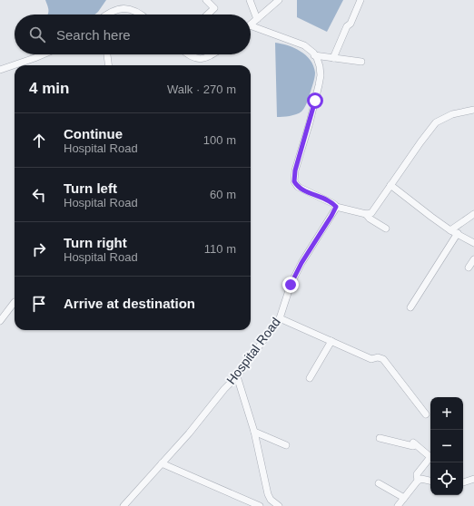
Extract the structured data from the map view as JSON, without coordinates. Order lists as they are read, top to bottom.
{
  "streets": {
    "street": ["Hospital Road"]
  },
  "page": {
    "search": "Search here",
    "heading": ["4 min", "Walk · 270 m"],
    "list": [
      ["Continue", "Hospital Road", "100 m"],
      ["Turn left", "Hospital Road", "60 m"],
      ["Turn right", "Hospital Road", "110 m"],
      "Arrive at destination"
    ],
    "map_buttons": ["+", "−"]
  }
}
